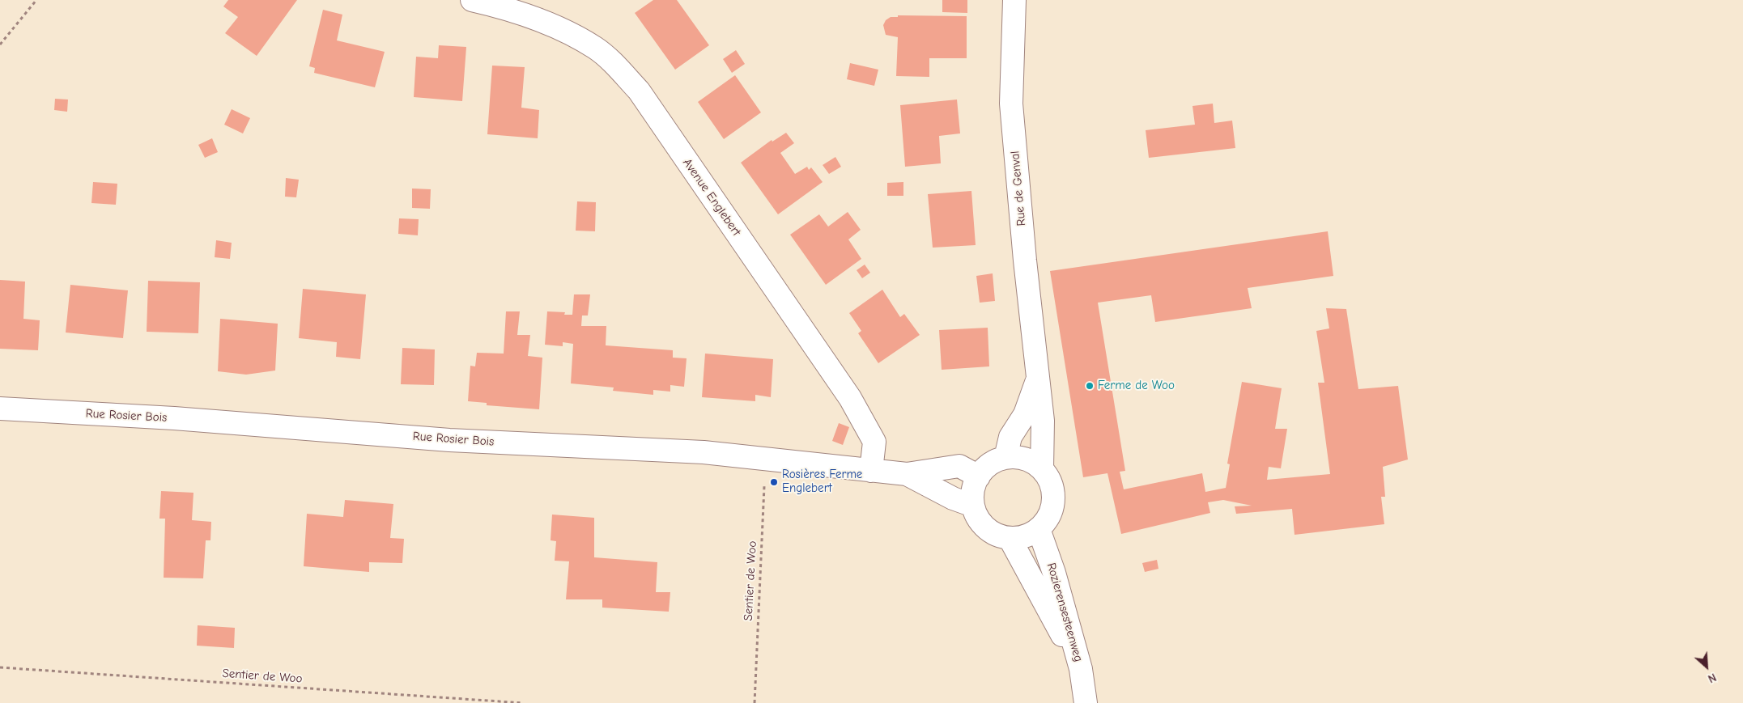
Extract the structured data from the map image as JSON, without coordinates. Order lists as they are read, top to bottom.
{
  "streets": {
    "street": [
      "Rue de Genval",
      "Avenue Englebert",
      "Rue Rosier Bois",
      "Rozierensesteenweg"
    ],
    "path": ["Sentier de Woo"]
  },
  "crossings": [
    ["Rue de Genval", "Rue Rosier Bois"],
    ["Rue de Genval", "Rozierensesteenweg"],
    ["Avenue Englebert", "Rue Rosier Bois"],
    ["Rue Rosier Bois", "Sentier de Woo"],
    ["Rue Rosier Bois", "Rozierensesteenweg"]
  ],
  "places": ["Ferme de Woo", "Rosières Ferme Englebert"],
  "north": "bottom right"
}
